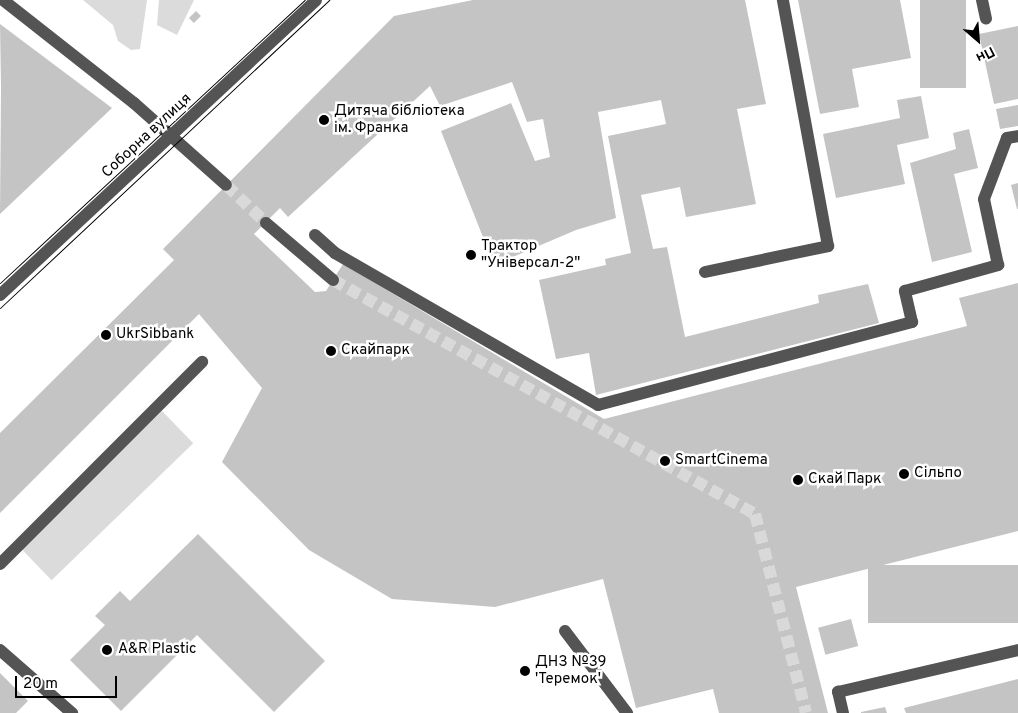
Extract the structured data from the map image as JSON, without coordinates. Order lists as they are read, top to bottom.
{
  "streets": {
    "street": ["Соборна вулиця"]
  },
  "places": [
    "Дитяча бібліотека ім. Франка",
    "Трактор \"Універсал-2\"",
    "UkrSibbank",
    "Скайпарк",
    "SmartCinema",
    "Сільпо",
    "Скай Парк",
    "A&R Plastic",
    "ДНЗ №39 'Теремок'"
  ],
  "scale_bar": "20 m",
  "north": "bottom right"
}
